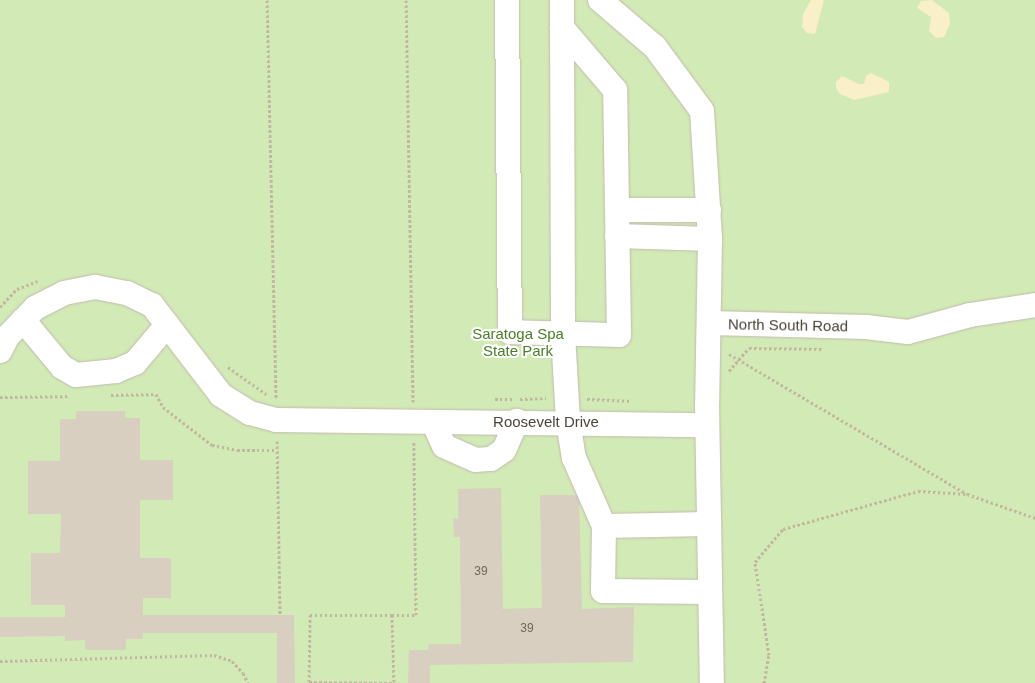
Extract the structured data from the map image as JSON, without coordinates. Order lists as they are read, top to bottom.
{
  "streets": {
    "street": ["North South Road", "Roosevelt Drive"]
  },
  "parks": ["Saratoga Spa State Park"],
  "house_numbers": ["39", "39"]
}
